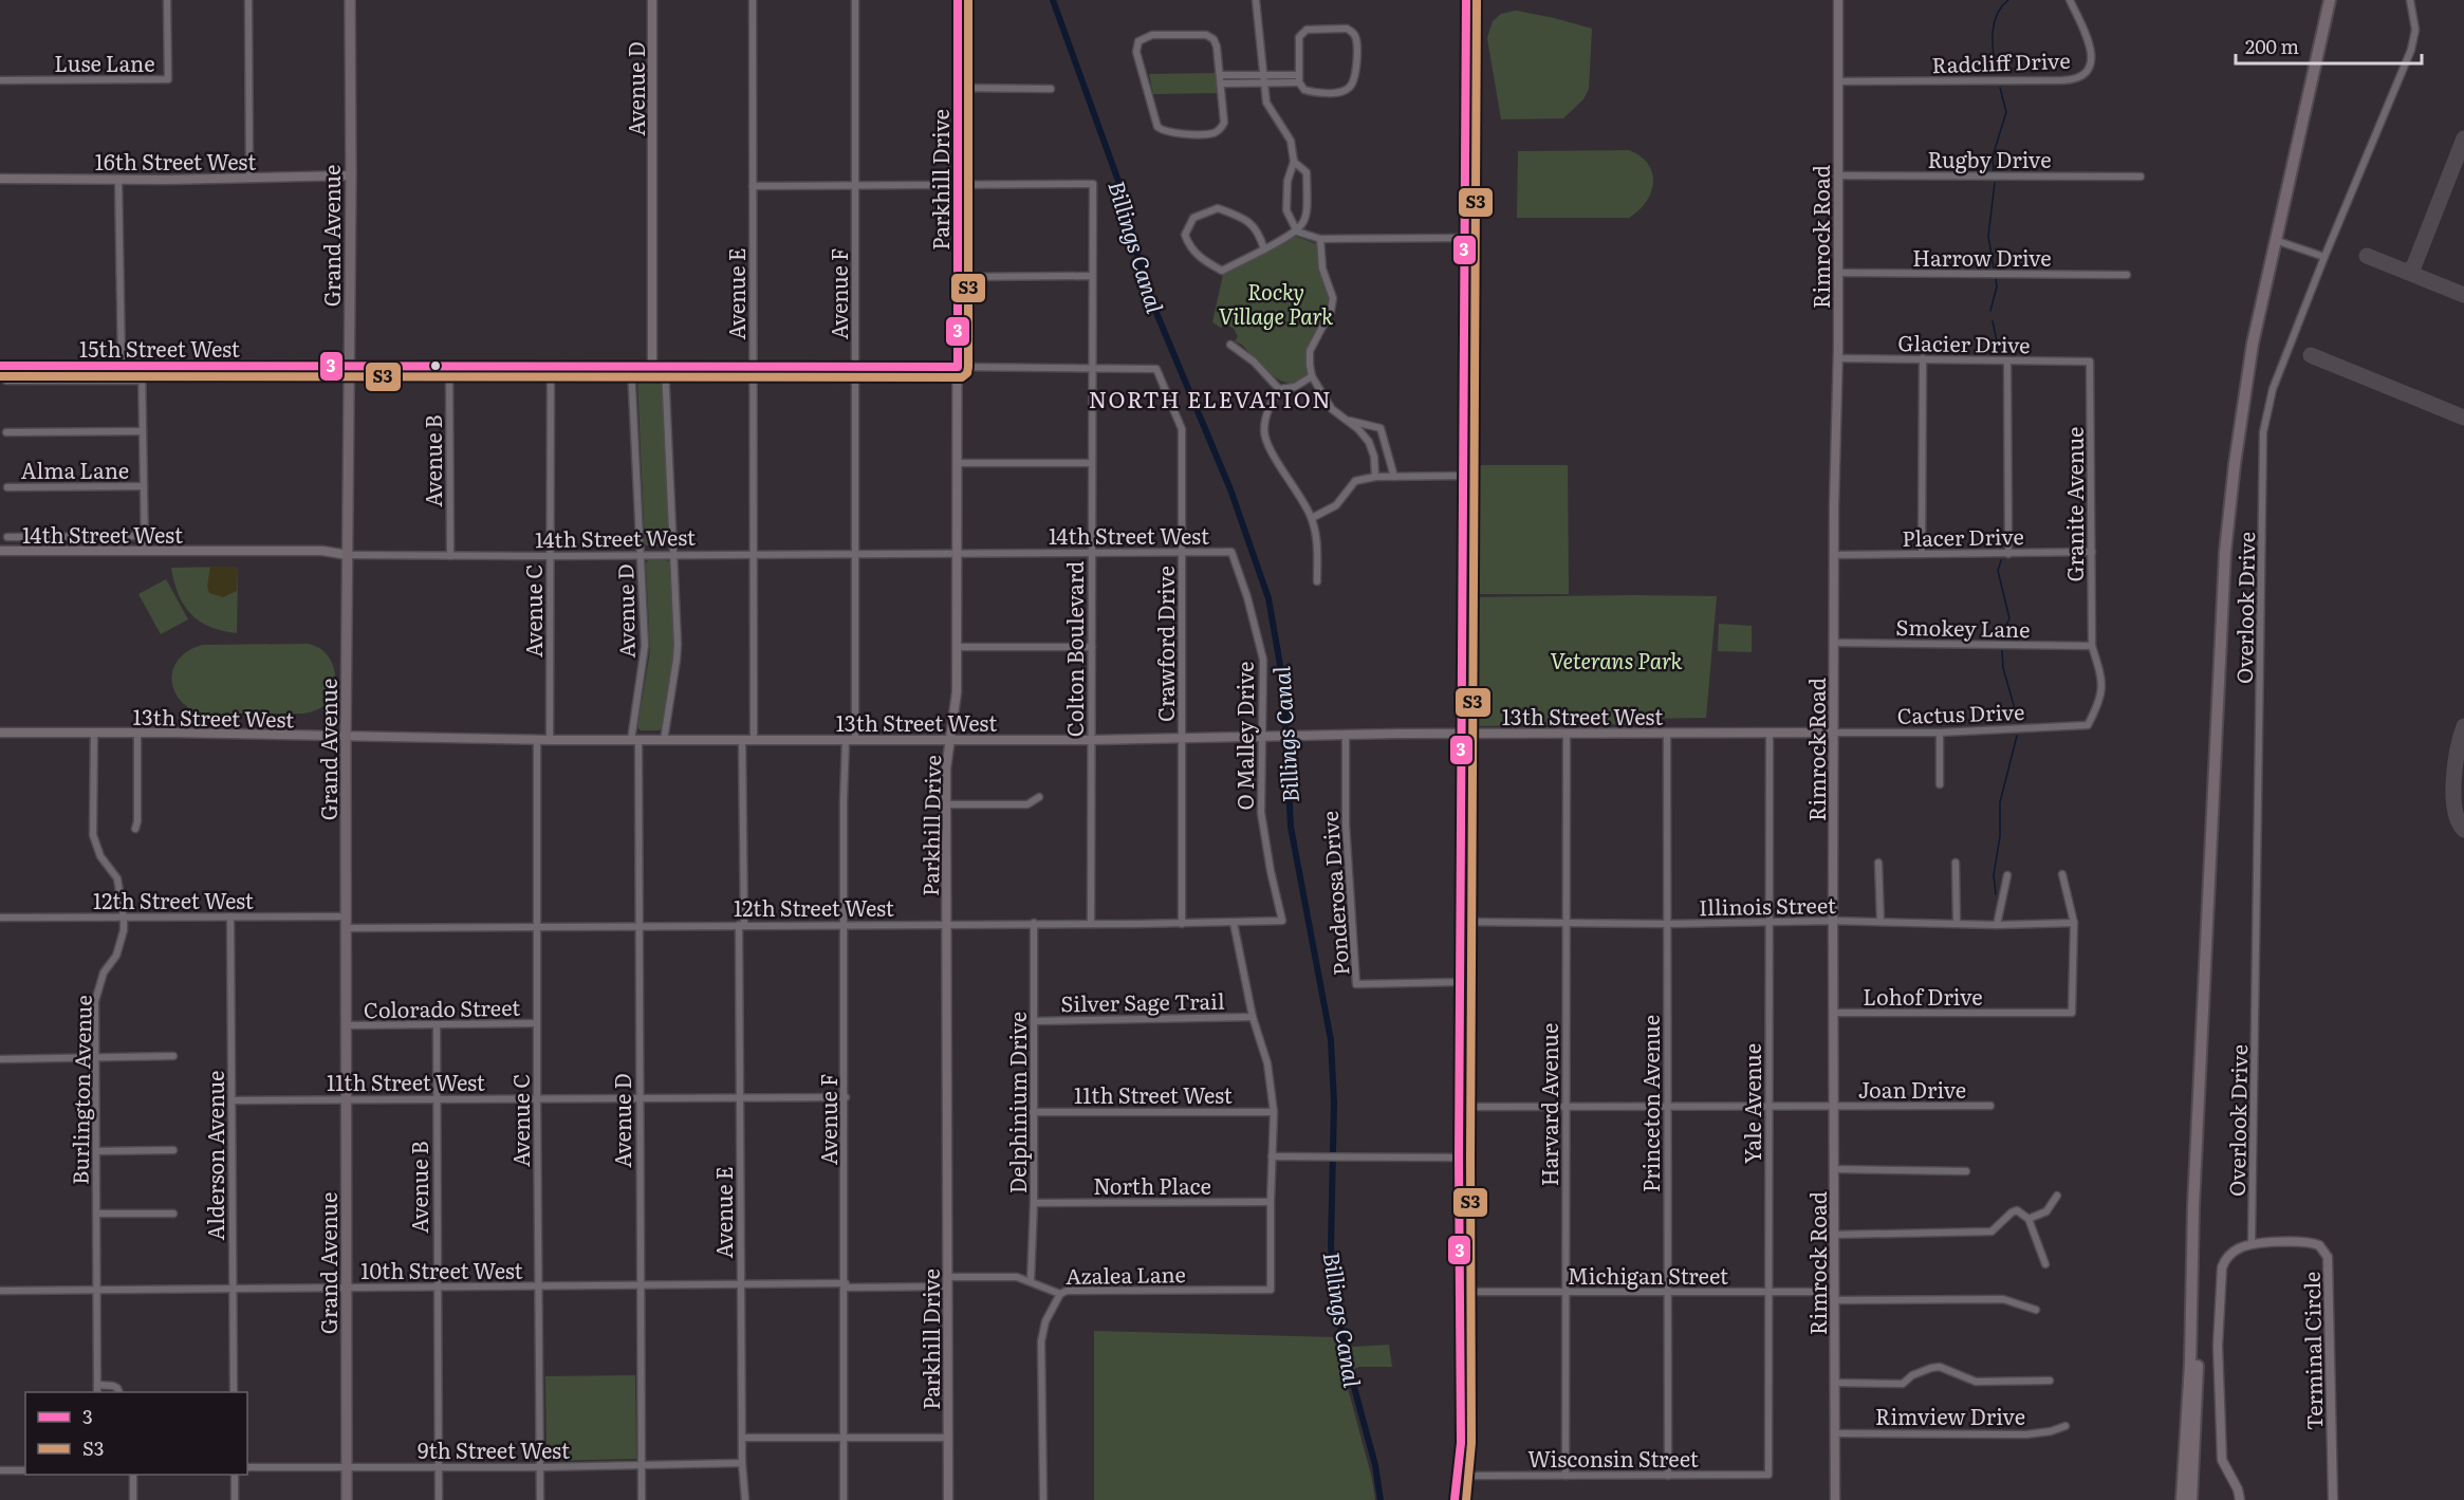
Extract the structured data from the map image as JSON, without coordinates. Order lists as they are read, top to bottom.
{
  "streets": {
    "main road": ["Grand Avenue"],
    "street": [
      "Radcliff Drive",
      "Luse Lane",
      "Avenue D",
      "Rugby Drive",
      "16th Street West",
      "Parkhill Drive",
      "Rimrock Road",
      "Harrow Drive",
      "Avenue E",
      "Avenue F",
      "Glacier Drive",
      "15th Street West",
      "Avenue B",
      "Alma Lane",
      "Granite Avenue",
      "14th Street West",
      "Placer Drive",
      "Overlook Drive",
      "Avenue C",
      "Smokey Lane",
      "Crawford Drive",
      "Colton Boulevard",
      "Cactus Drive",
      "13th Street West",
      "O Malley Drive",
      "Ponderosa Drive",
      "12th Street West",
      "Illinois Street",
      "Lohof Drive",
      "Silver Sage Trail",
      "Colorado Street",
      "11th Street West",
      "Joan Drive",
      "Burlington Avenue",
      "Delphinium Drive",
      "Princeton Avenue",
      "Yale Avenue",
      "Harvard Avenue",
      "Alderson Avenue",
      "North Place",
      "10th Street West",
      "Azalea Lane",
      "Michigan Street",
      "Terminal Circle",
      "Rimview Drive",
      "9th Street West",
      "Wisconsin Street"
    ]
  },
  "crossings": [
    ["Radcliff Drive", "Rimrock Road"],
    ["Avenue D", "15th Street West"],
    ["Avenue D", "14th Street West"],
    ["Avenue D", "13th Street West"],
    ["Avenue D", "12th Street West"],
    ["Avenue D", "11th Street West"],
    ["Avenue D", "10th Street West"],
    ["Avenue D", "9th Street West"],
    ["Rugby Drive", "Rimrock Road"],
    ["16th Street West", "Grand Avenue"],
    ["Parkhill Drive", "15th Street West"],
    ["Parkhill Drive", "14th Street West"],
    ["Parkhill Drive", "Colton Boulevard"],
    ["Parkhill Drive", "13th Street West"],
    ["Parkhill Drive", "12th Street West"],
    ["Parkhill Drive", "10th Street West"],
    ["Parkhill Drive", "Azalea Lane"],
    ["Grand Avenue", "15th Street West"],
    ["Grand Avenue", "14th Street West"],
    ["Grand Avenue", "13th Street West"],
    ["Grand Avenue", "12th Street West"],
    ["Grand Avenue", "Colorado Street"],
    ["Grand Avenue", "11th Street West"],
    ["Grand Avenue", "10th Street West"],
    ["Grand Avenue", "9th Street West"],
    ["Rimrock Road", "Harrow Drive"],
    ["Rimrock Road", "Glacier Drive"],
    ["Rimrock Road", "Placer Drive"],
    ["Rimrock Road", "Smokey Lane"],
    ["Rimrock Road", "Cactus Drive"],
    ["Rimrock Road", "13th Street West"],
    ["Rimrock Road", "Illinois Street"],
    ["Rimrock Road", "Lohof Drive"],
    ["Rimrock Road", "Joan Drive"],
    ["Rimrock Road", "Michigan Street"],
    ["Rimrock Road", "Rimview Drive"],
    ["Avenue E", "15th Street West"],
    ["Avenue E", "14th Street West"],
    ["Avenue E", "13th Street West"],
    ["Avenue E", "12th Street West"],
    ["Avenue E", "11th Street West"],
    ["Avenue E", "10th Street West"],
    ["Avenue E", "9th Street West"],
    ["Avenue F", "15th Street West"],
    ["Avenue F", "14th Street West"],
    ["Avenue F", "13th Street West"],
    ["Avenue F", "12th Street West"],
    ["Avenue F", "11th Street West"],
    ["Avenue F", "10th Street West"],
    ["Glacier Drive", "Granite Avenue"],
    ["15th Street West", "Avenue B"],
    ["15th Street West", "Avenue C"],
    ["15th Street West", "Crawford Drive"],
    ["15th Street West", "Colton Boulevard"],
    ["Avenue B", "14th Street West"],
    ["Avenue B", "Colorado Street"],
    ["Avenue B", "11th Street West"],
    ["Avenue B", "10th Street West"],
    ["Avenue B", "9th Street West"],
    ["Granite Avenue", "Placer Drive"],
    ["Granite Avenue", "Smokey Lane"],
    ["Granite Avenue", "Cactus Drive"],
    ["14th Street West", "Avenue C"],
    ["14th Street West", "Crawford Drive"],
    ["14th Street West", "Colton Boulevard"],
    ["14th Street West", "O Malley Drive"],
    ["Overlook Drive", "Terminal Circle"],
    ["Avenue C", "13th Street West"],
    ["Avenue C", "12th Street West"],
    ["Avenue C", "Colorado Street"],
    ["Avenue C", "11th Street West"],
    ["Avenue C", "10th Street West"],
    ["Avenue C", "9th Street West"],
    ["Crawford Drive", "13th Street West"],
    ["Crawford Drive", "12th Street West"],
    ["Colton Boulevard", "13th Street West"],
    ["Colton Boulevard", "12th Street West"],
    ["Cactus Drive", "13th Street West"],
    ["13th Street West", "O Malley Drive"],
    ["13th Street West", "Ponderosa Drive"],
    ["13th Street West", "Burlington Avenue"],
    ["13th Street West", "Princeton Avenue"],
    ["13th Street West", "Yale Avenue"],
    ["13th Street West", "Harvard Avenue"],
    ["O Malley Drive", "12th Street West"],
    ["12th Street West", "Burlington Avenue"],
    ["12th Street West", "Delphinium Drive"],
    ["12th Street West", "Alderson Avenue"],
    ["Illinois Street", "Lohof Drive"],
    ["Illinois Street", "Princeton Avenue"],
    ["Illinois Street", "Yale Avenue"],
    ["Illinois Street", "Harvard Avenue"],
    ["Silver Sage Trail", "Delphinium Drive"],
    ["11th Street West", "Delphinium Drive"],
    ["11th Street West", "Alderson Avenue"],
    ["Joan Drive", "Princeton Avenue"],
    ["Joan Drive", "Yale Avenue"],
    ["Joan Drive", "Harvard Avenue"],
    ["Burlington Avenue", "10th Street West"],
    ["Delphinium Drive", "North Place"],
    ["Delphinium Drive", "Azalea Lane"],
    ["Princeton Avenue", "Michigan Street"],
    ["Princeton Avenue", "Wisconsin Street"],
    ["Yale Avenue", "Michigan Street"],
    ["Yale Avenue", "Wisconsin Street"],
    ["Harvard Avenue", "Michigan Street"],
    ["Harvard Avenue", "Wisconsin Street"],
    ["Alderson Avenue", "10th Street West"],
    ["North Place", "Azalea Lane"],
    ["10th Street West", "Azalea Lane"]
  ],
  "districts": ["NORTH ELEVATION"],
  "water": ["Billings Canal"],
  "parks": ["Rocky Village Park", "Veterans Park"],
  "lines": ["transit line 3", "transit line S3"],
  "legend": ["3", "S3"],
  "scale_bar": "200 m"
}
